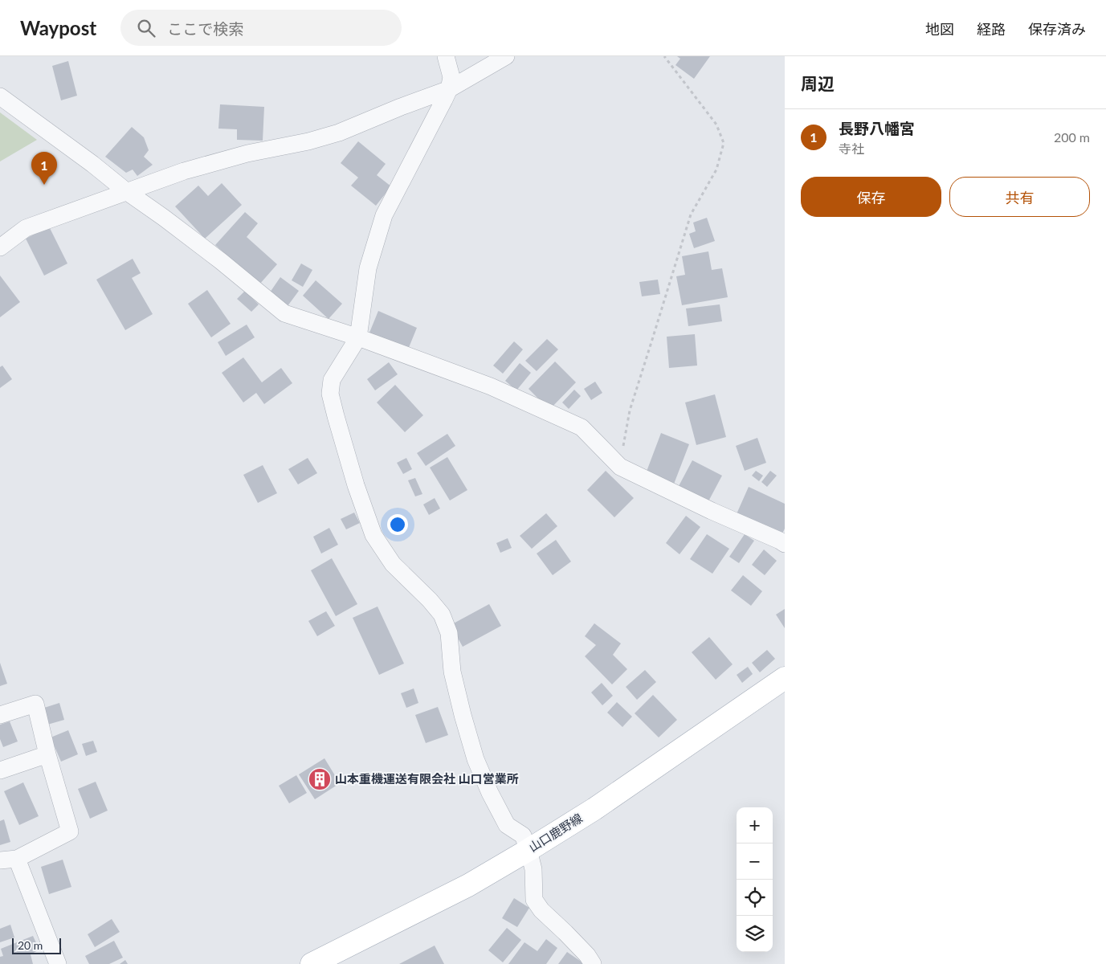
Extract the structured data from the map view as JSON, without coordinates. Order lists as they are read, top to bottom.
{
  "streets": {
    "main road": ["山口鹿野線"]
  },
  "places": {
    "building": ["山本重機運送有限会社 山口営業所"]
  },
  "scale_bar": "20 m",
  "page": {
    "header": "Waypost",
    "search": "ここで検索",
    "nav": ["地図", "経路", "保存済み"],
    "heading": "周辺",
    "list": [
      {
        "mark": "1",
        "name": "長野八幡宮",
        "note": "寺社",
        "value": "200 m"
      }
    ],
    "pins": "1",
    "buttons": ["保存", "共有"],
    "map_buttons": ["+", "−"],
    "scale": "20 m"
  }
}
